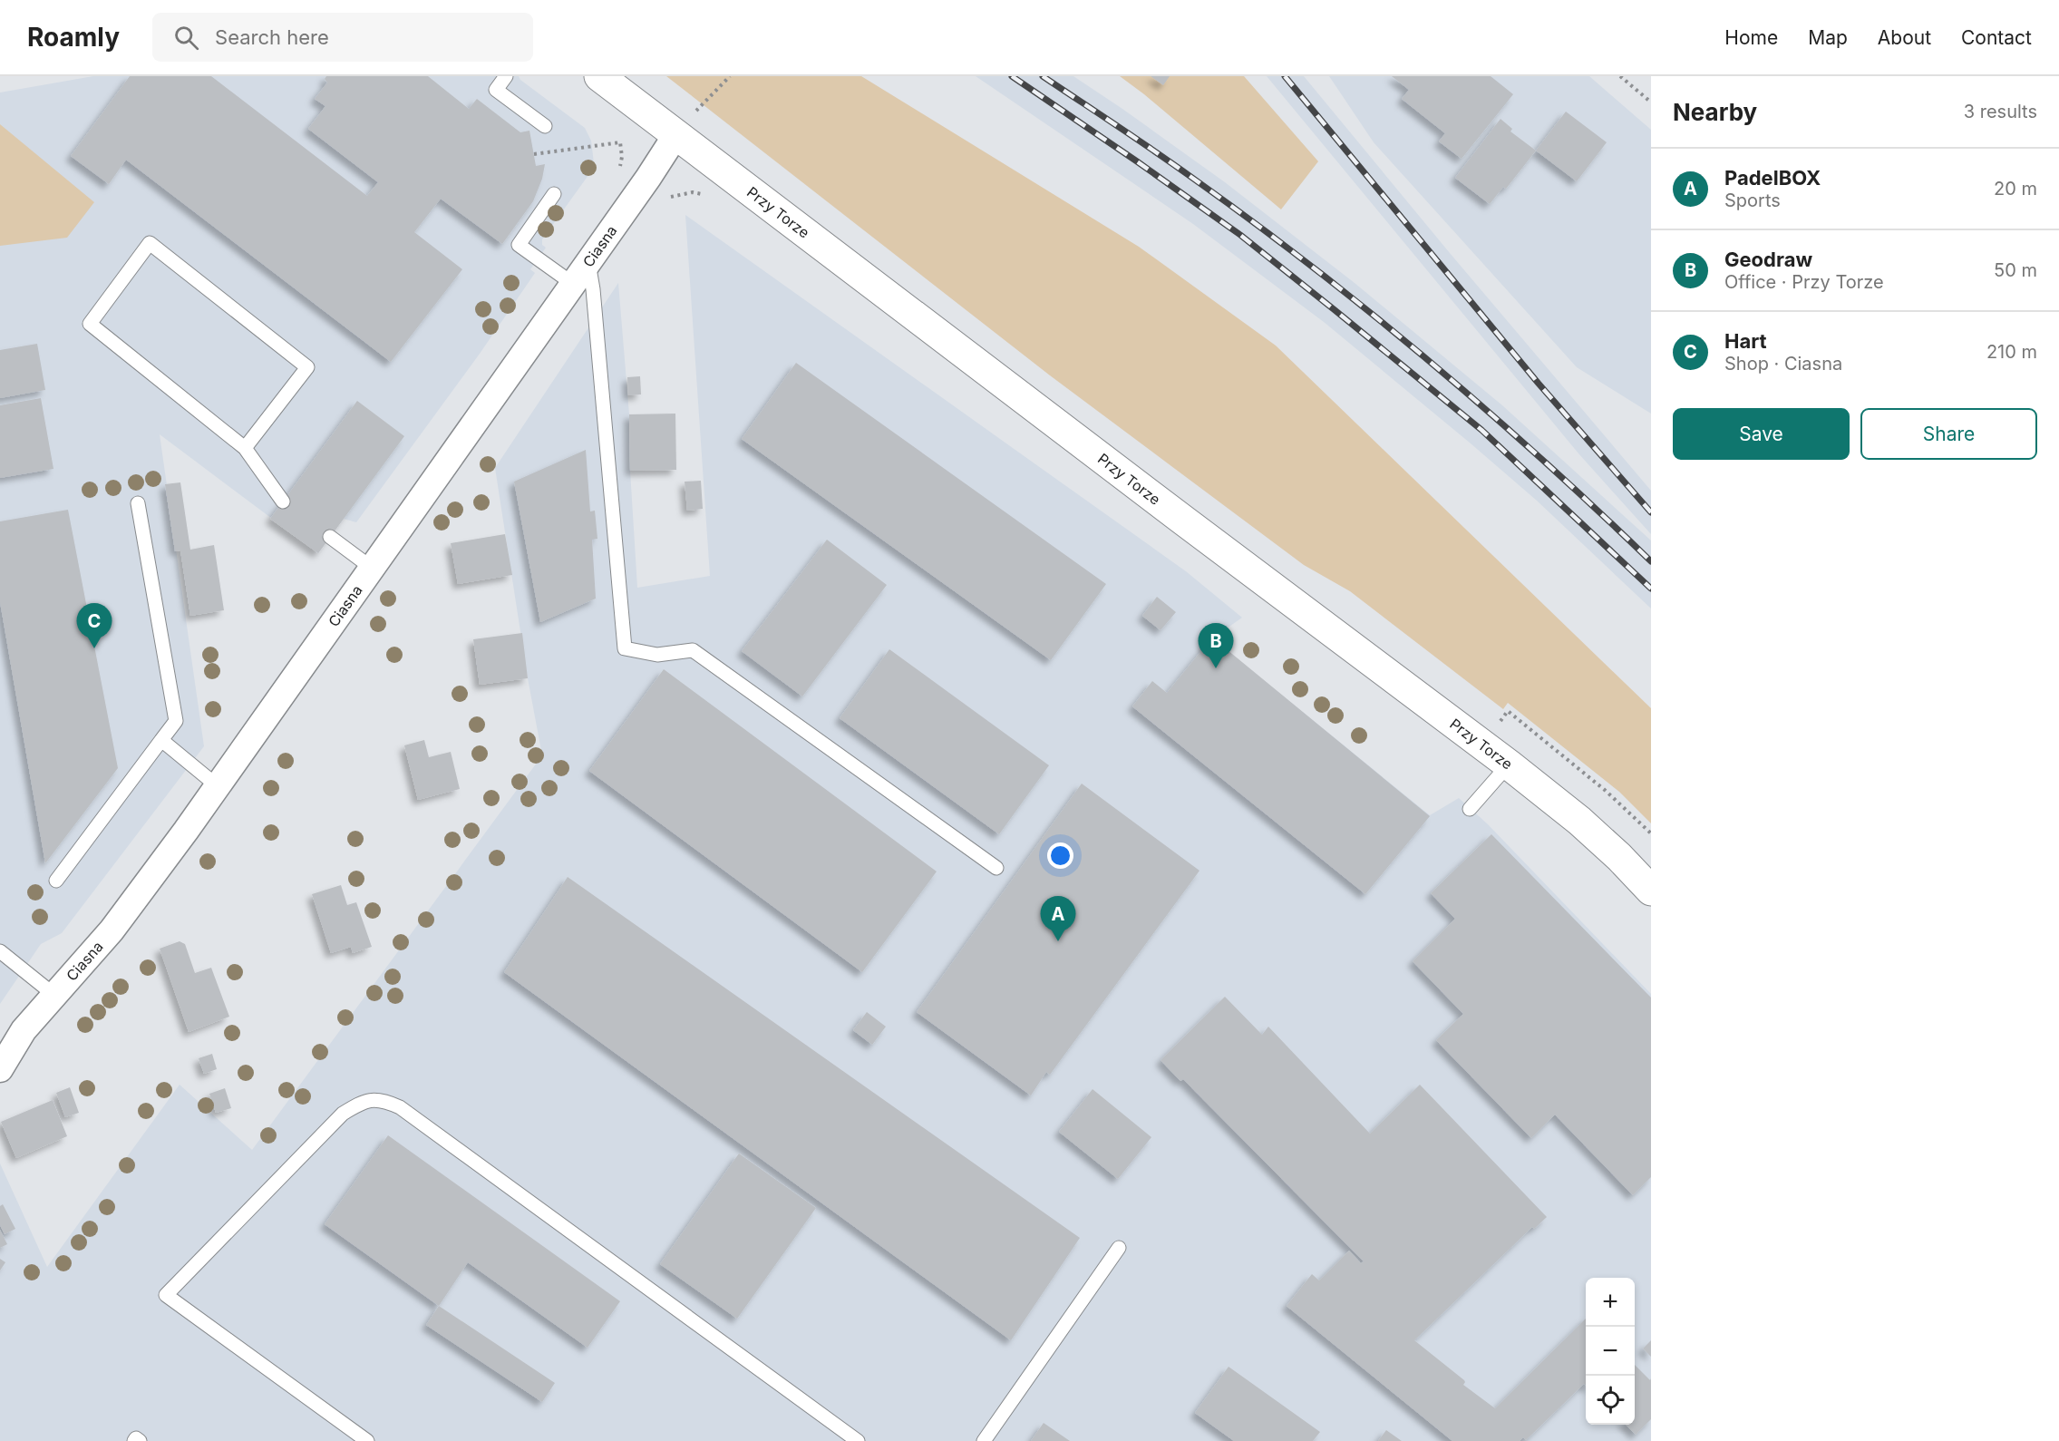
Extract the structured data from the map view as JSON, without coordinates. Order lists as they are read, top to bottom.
{
  "streets": {
    "street": ["Przy Torze", "Ciasna"]
  },
  "crossings": [
    ["Przy Torze", "Ciasna"]
  ],
  "page": {
    "header": "Roamly",
    "search": "Search here",
    "nav": [
      "Home",
      "Map",
      "About",
      "Contact"
    ],
    "heading": ["Nearby", "3 results"],
    "list": [
      {
        "mark": "A",
        "name": "PadelBOX",
        "note": "Sports",
        "value": "20 m"
      },
      {
        "mark": "B",
        "name": "Geodraw",
        "note": "Office · Przy Torze",
        "value": "50 m"
      },
      {
        "mark": "C",
        "name": "Hart",
        "note": "Shop · Ciasna",
        "value": "210 m"
      }
    ],
    "buttons": ["Save", "Share"],
    "pins": ["C", "B", "A"],
    "map_buttons": ["+", "−"]
  }
}
